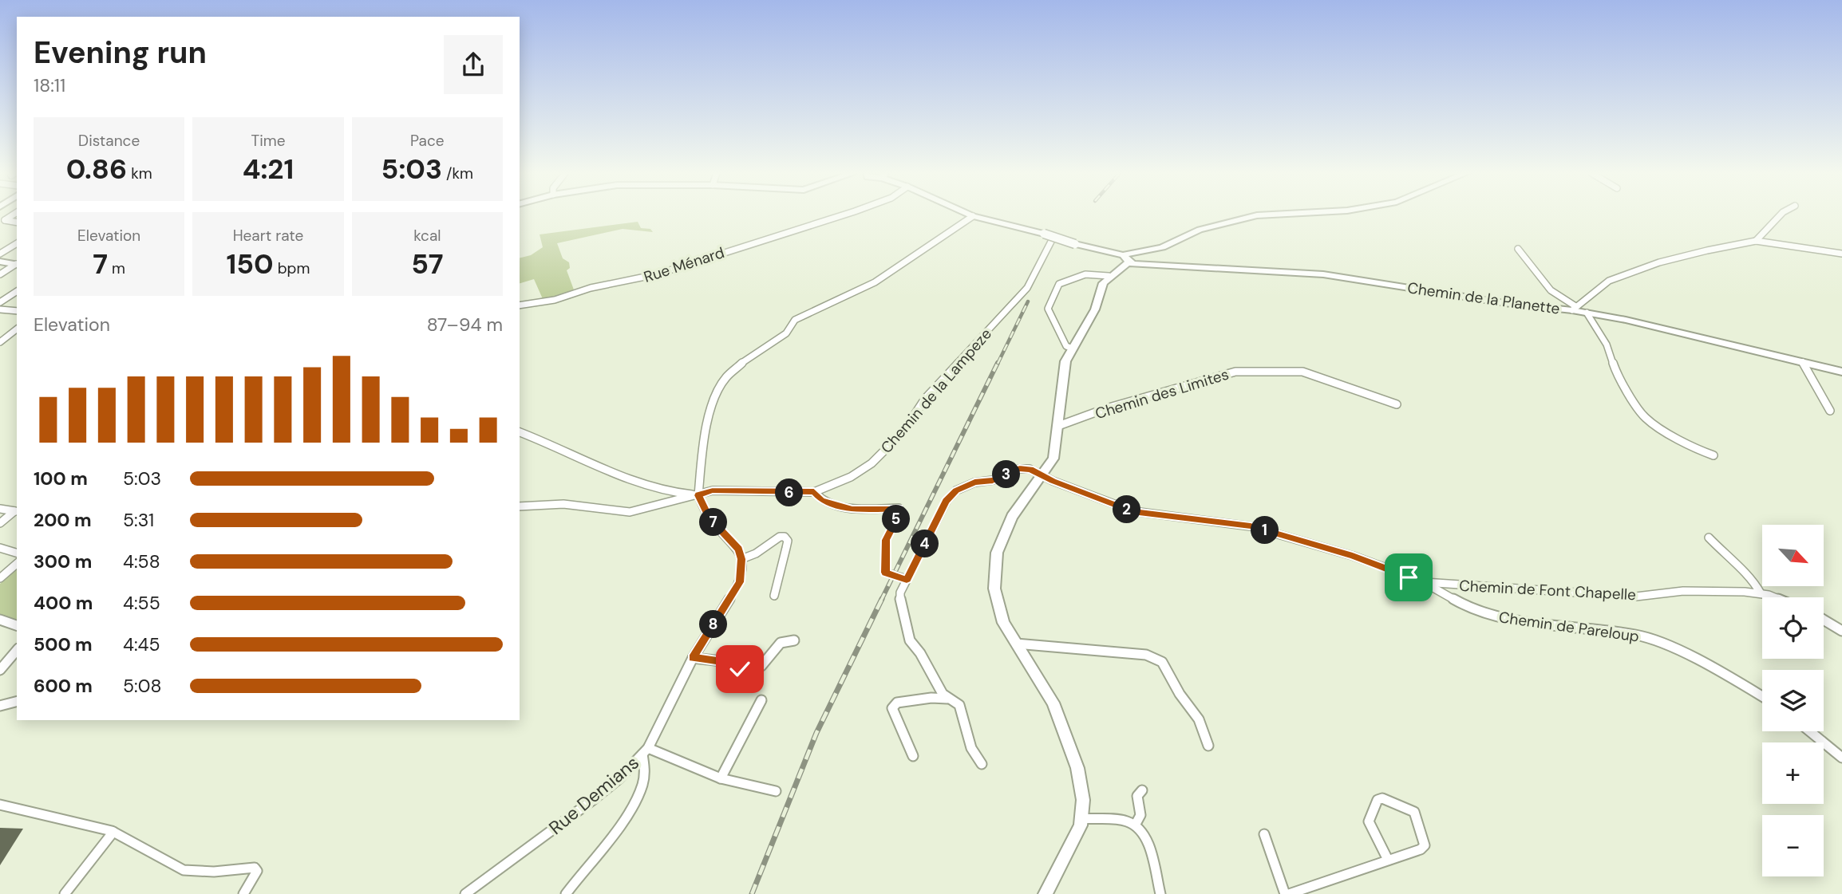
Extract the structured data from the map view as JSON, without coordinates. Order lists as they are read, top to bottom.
{
  "streets": {
    "street": [
      "Rue Ménard",
      "Chemin de la Planette",
      "Chemin de la Lampeze",
      "Chemin des Limites",
      "Chemin de Font Chapelle",
      "Chemin de Pareloup",
      "Rue Demians"
    ]
  },
  "crossings": [
    ["Chemin de Font Chapelle", "Chemin de Pareloup"]
  ],
  "north": "bottom right",
  "page": {
    "heading": ["Evening run", "18:11"],
    "stats": [
      ["Distance", "0.86 km"],
      ["Time", "4:21"],
      ["Pace", "5:03 /km"],
      ["Elevation", "7 m"],
      ["Heart rate", "150 bpm"],
      ["kcal", "57"]
    ],
    "chart": ["Elevation", "87–94 m"],
    "list": [
      {
        "name": "100 m",
        "note": "5:03"
      },
      {
        "name": "200 m",
        "note": "5:31"
      },
      {
        "name": "300 m",
        "note": "4:58"
      },
      {
        "name": "400 m",
        "note": "4:55"
      },
      {
        "name": "500 m",
        "note": "4:45"
      },
      {
        "name": "600 m",
        "note": "5:08"
      }
    ],
    "pins": [
      "3",
      "6",
      "2",
      "5",
      "7",
      "1",
      "4",
      "8"
    ],
    "map_buttons": ["+", "−"]
  }
}
